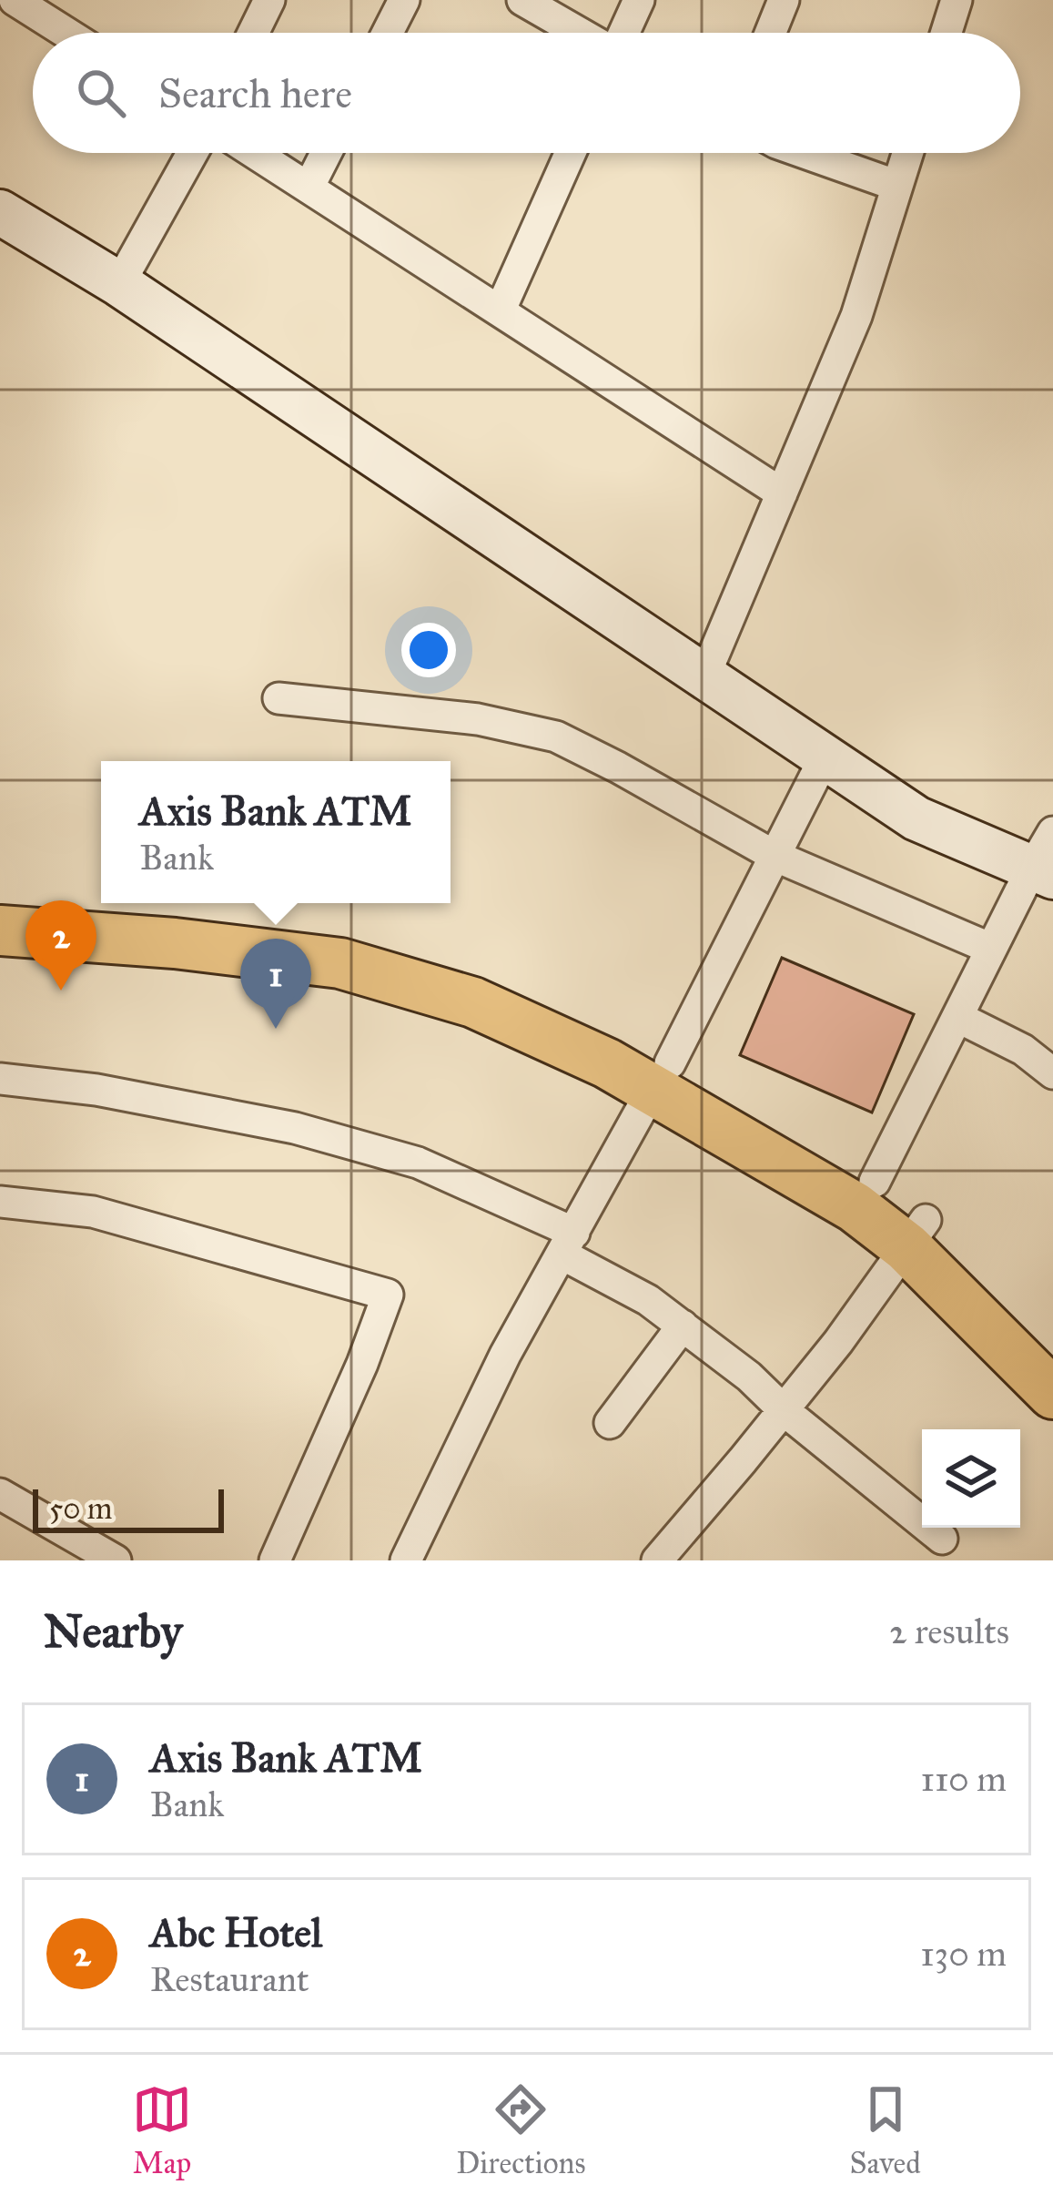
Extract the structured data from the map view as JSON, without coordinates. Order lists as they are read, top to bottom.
{
  "scale_bar": "50 m",
  "page": {
    "search": "Search here",
    "popup": ["Axis Bank ATM", "Bank"],
    "pins": ["2", "1"],
    "scale": "50 m",
    "heading": ["Nearby", "2 results"],
    "list": [
      {
        "mark": "1",
        "name": "Axis Bank ATM",
        "note": "Bank",
        "value": "110 m"
      },
      {
        "mark": "2",
        "name": "Abc Hotel",
        "note": "Restaurant",
        "value": "130 m"
      }
    ],
    "nav": ["Map", "Directions", "Saved"]
  }
}
